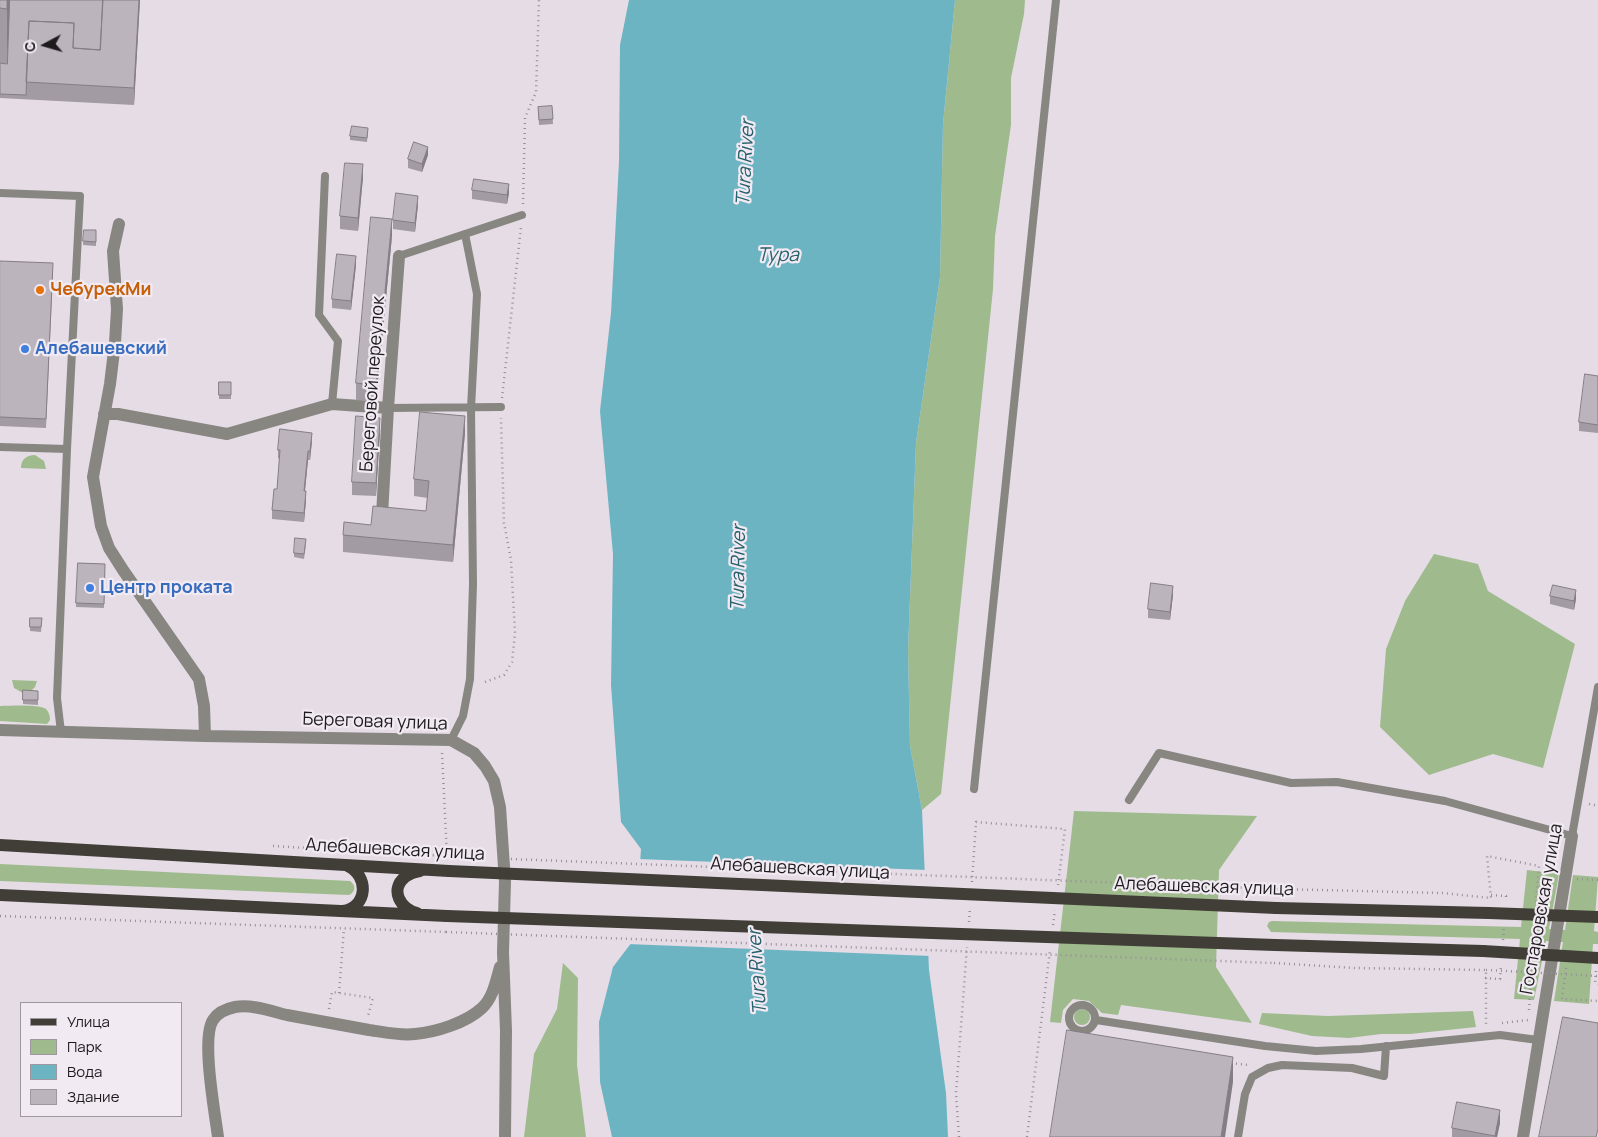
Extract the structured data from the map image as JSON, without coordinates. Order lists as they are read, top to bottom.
{
  "streets": {
    "main road": ["Алебашевская улица"],
    "street": ["Береговой переулок", "Береговая улица", "Госпаровская улица"]
  },
  "water": ["Tura River", "Тура"],
  "places": ["ЧебурекМи", "Алебашевский", "Центр проката"],
  "legend": [
    "Улица",
    "Парк",
    "Вода",
    "Здание"
  ],
  "north": "left"
}
